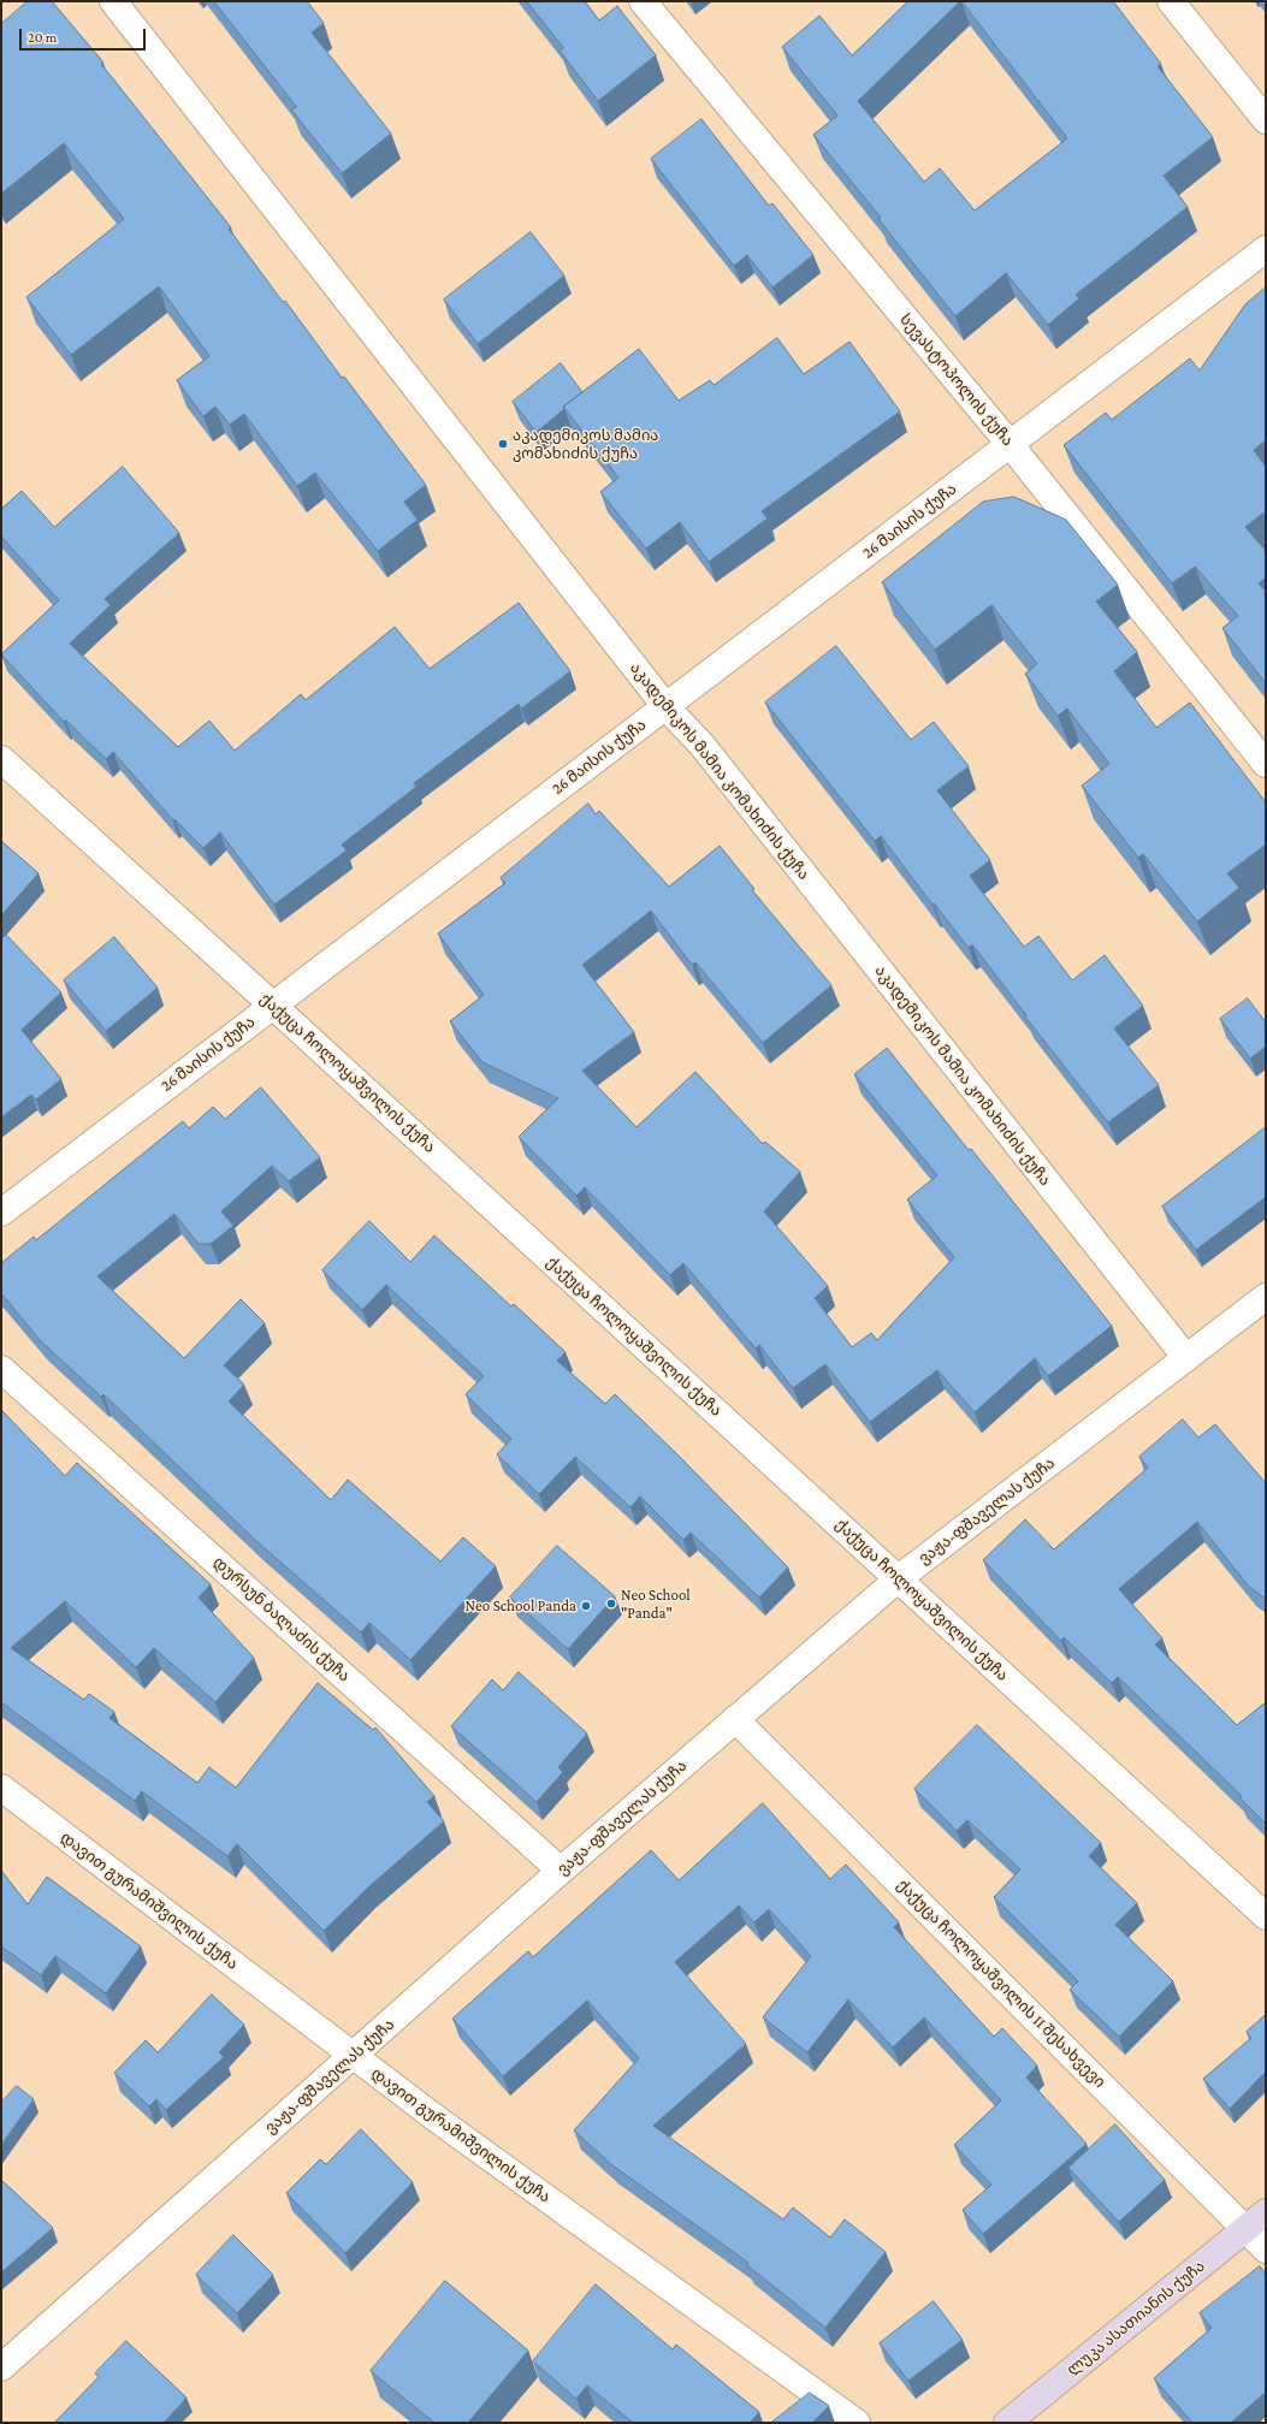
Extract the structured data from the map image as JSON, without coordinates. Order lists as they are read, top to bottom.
{
  "streets": {
    "street": [
      "სევასტოპოლის ქუჩა",
      "26 მაისის ქუჩა",
      "აკადემიკოს მამია კომახიძის ქუჩა",
      "ქაქუცა ჩოლოყაშვილის ქუჩა",
      "ვაჟა-ფშაველას ქუჩა",
      "დურსუნ ბალაძის ქუჩა",
      "დავით გურამიშვილის ქუჩა",
      "ქაქუცა ჩოლოყაშვილის II შესახვევი",
      "ლუკა ასათიანის ქუჩა"
    ]
  },
  "crossings": [
    ["სევასტოპოლის ქუჩა", "26 მაისის ქუჩა"],
    ["26 მაისის ქუჩა", "აკადემიკოს მამია კომახიძის ქუჩა"],
    ["26 მაისის ქუჩა", "ქაქუცა ჩოლოყაშვილის ქუჩა"],
    ["აკადემიკოს მამია კომახიძის ქუჩა", "ვაჟა-ფშაველას ქუჩა"],
    ["ქაქუცა ჩოლოყაშვილის ქუჩა", "ვაჟა-ფშაველას ქუჩა"],
    ["ვაჟა-ფშაველას ქუჩა", "დურსუნ ბალაძის ქუჩა"],
    ["ვაჟა-ფშაველას ქუჩა", "დავით გურამიშვილის ქუჩა"],
    ["ვაჟა-ფშაველას ქუჩა", "ქაქუცა ჩოლოყაშვილის II შესახვევი"],
    ["ქაქუცა ჩოლოყაშვილის II შესახვევი", "ლუკა ასათიანის ქუჩა"]
  ],
  "places": ["აკადემიკოს მამია კომახიძის ქუჩა", "Neo School \"Panda\"", "Neo School Panda"],
  "scale_bar": "20 m"
}
